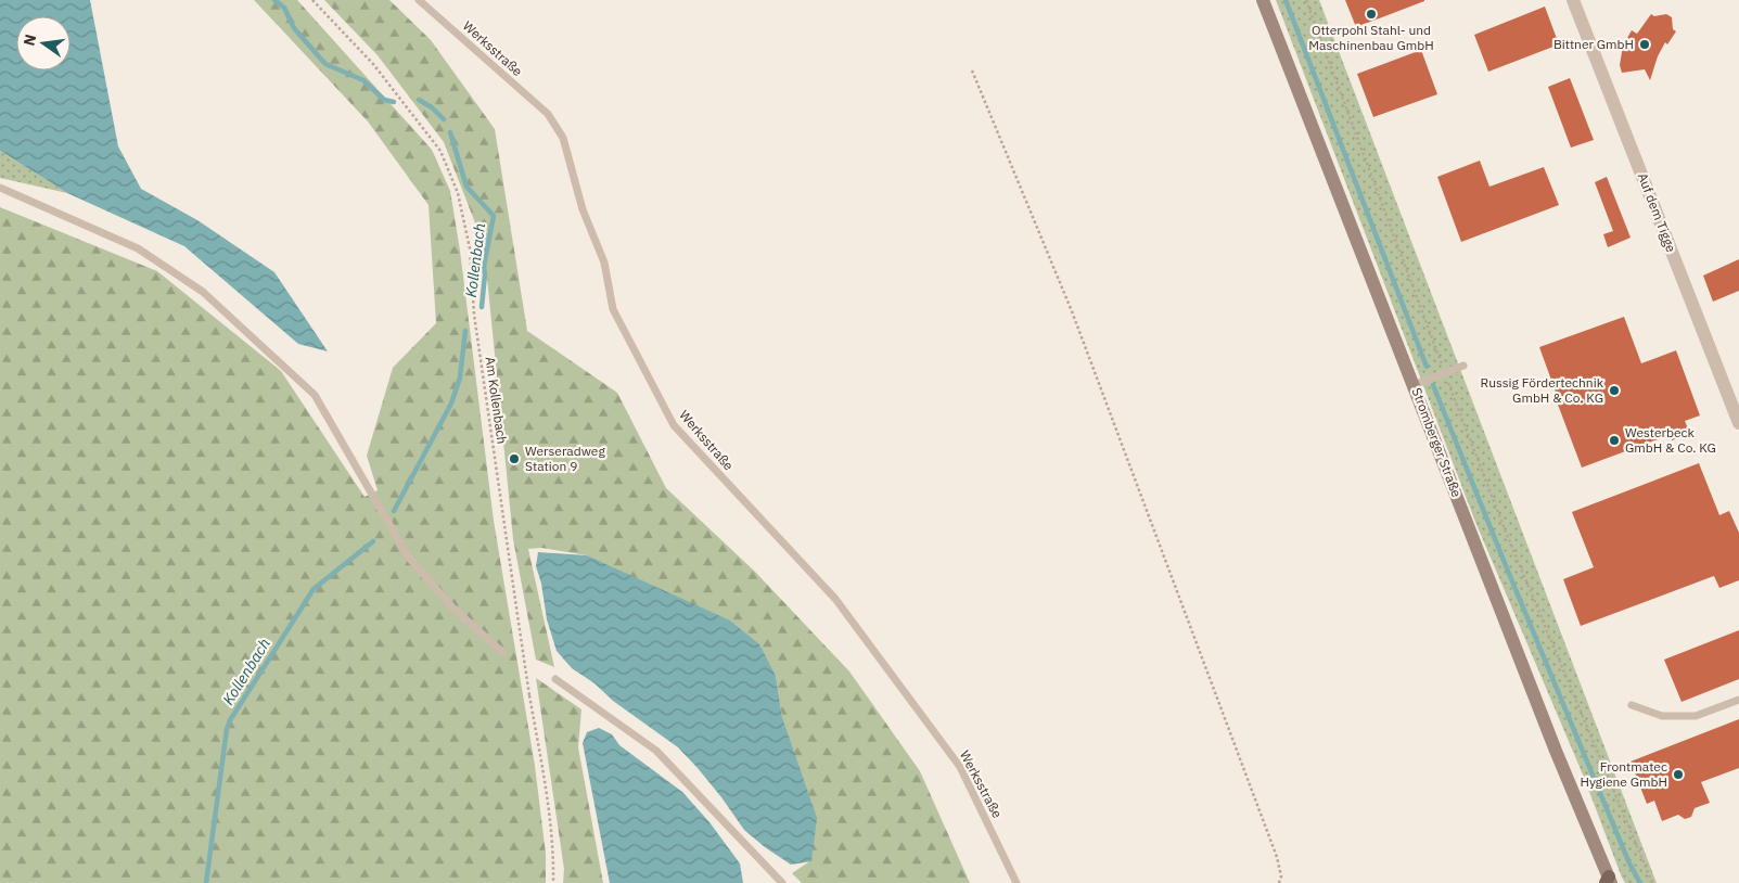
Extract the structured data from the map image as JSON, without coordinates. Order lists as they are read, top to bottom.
{
  "streets": {
    "main road": ["Stromberger Straße"],
    "street": ["Auf dem Tigge"],
    "lane": ["Werksstraße"],
    "path": ["Am Kollenbach"]
  },
  "water": ["Kollenbach"],
  "places": [
    "Otterpohl Stahl- und Maschinenbau GmbH",
    "Bittner GmbH",
    "Russig Fördertechnik GmbH & Co. KG",
    "Westerbeck GmbH & Co. KG",
    "Werseradweg Station 9",
    "Frontmatec Hygiene GmbH"
  ],
  "north": "left"
}
